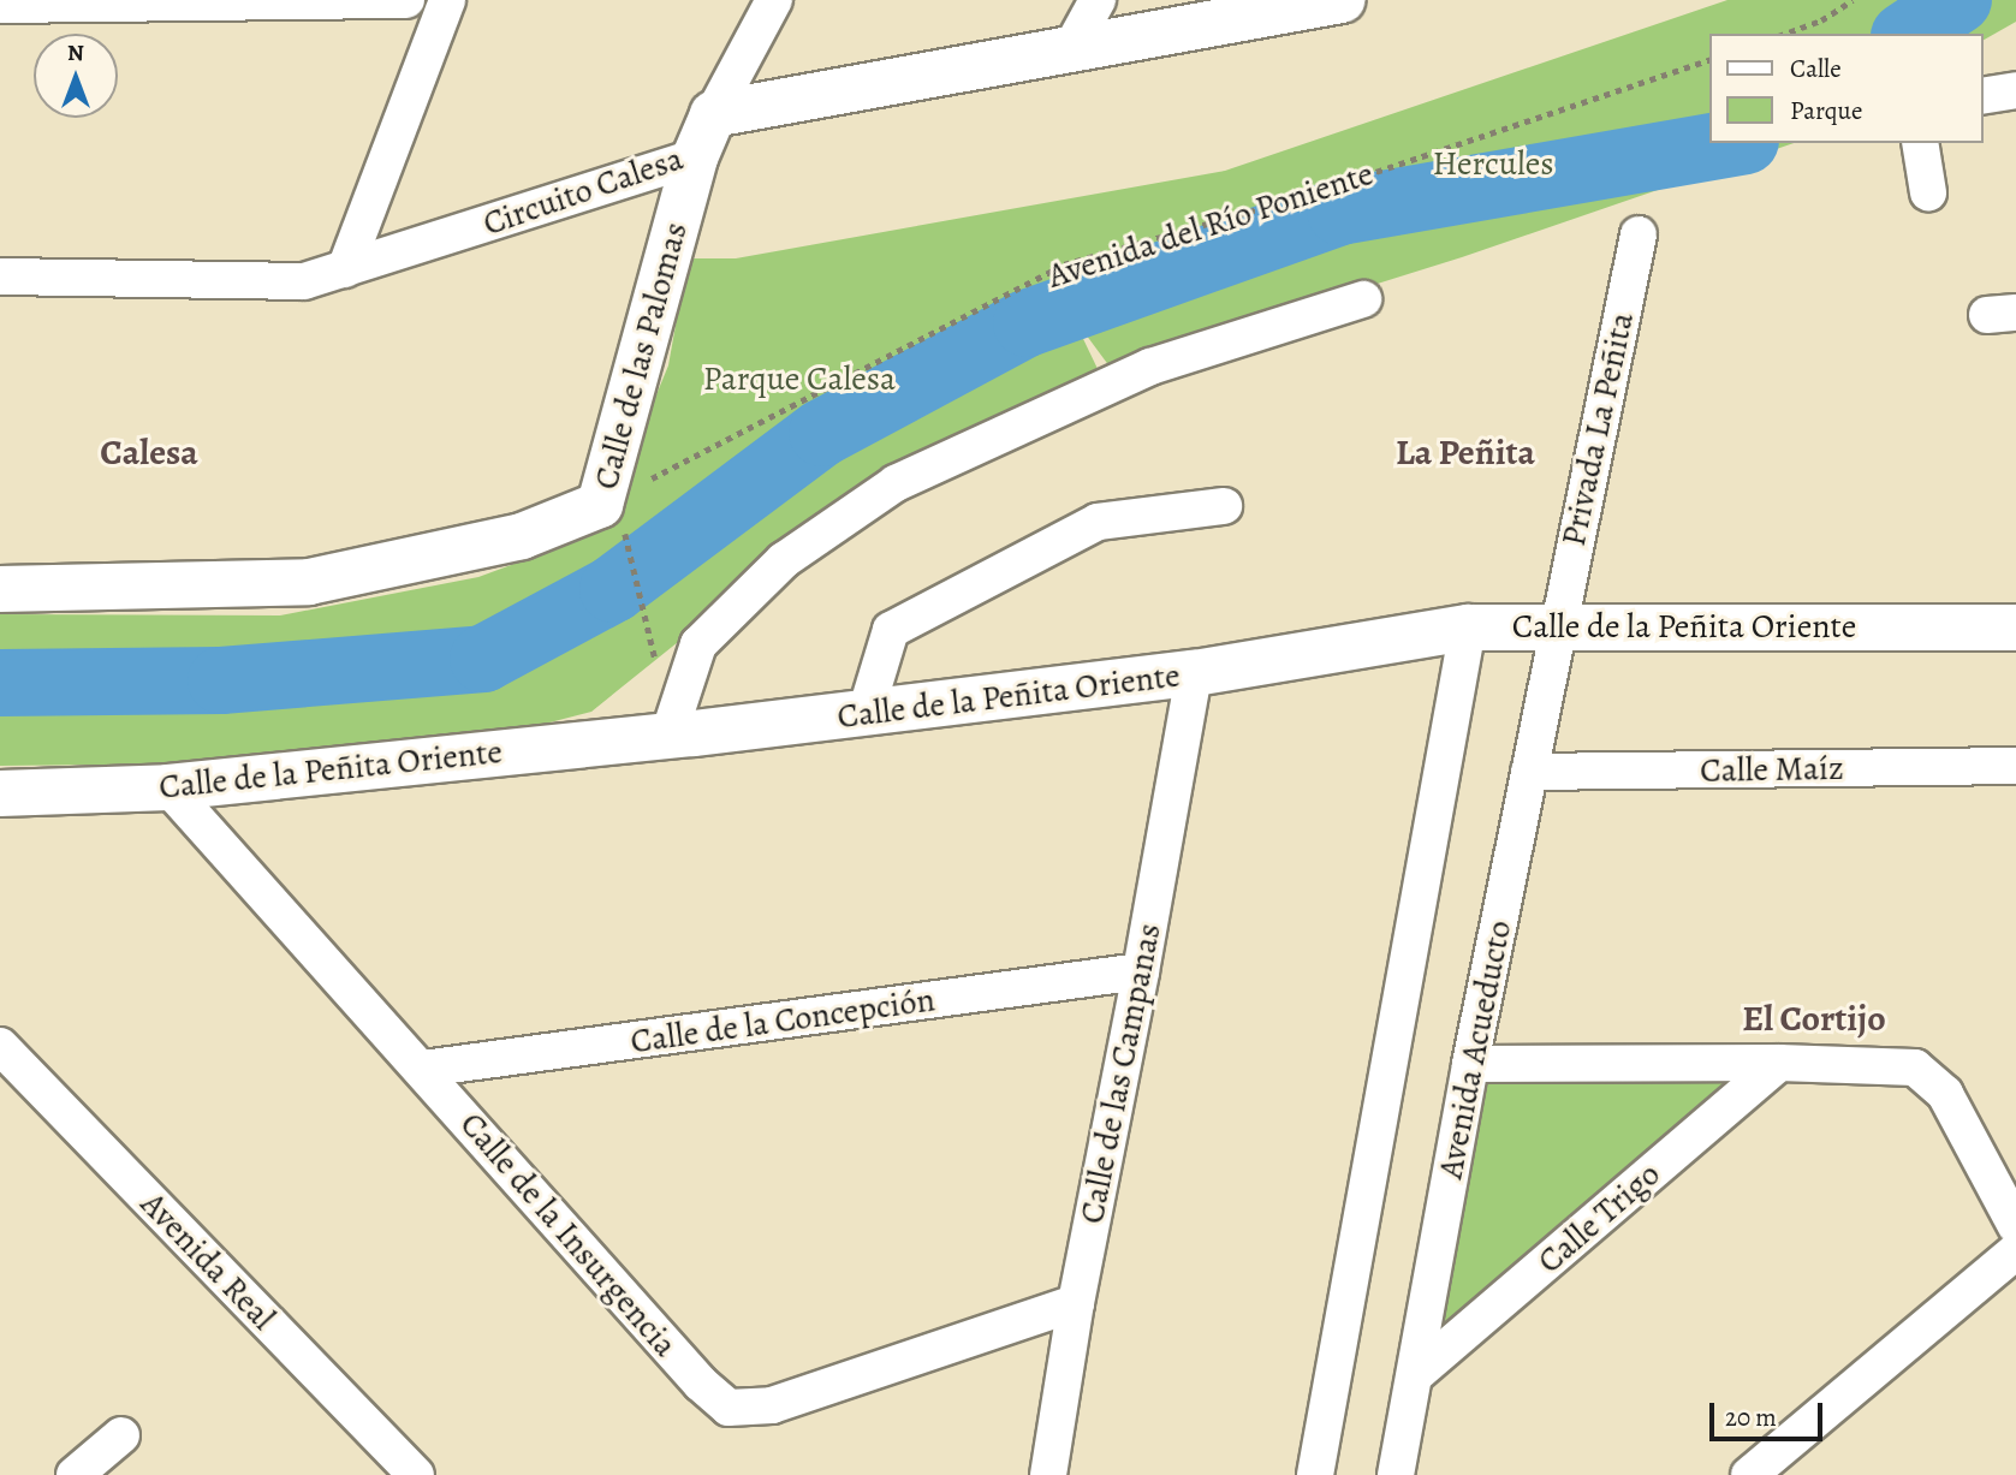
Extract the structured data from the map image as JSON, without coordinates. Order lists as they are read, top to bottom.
{
  "streets": {
    "main road": ["Circuito Calesa", "Calle de las Palomas", "Calle de la Peñita Oriente"],
    "street": [
      "Privada La Peñita",
      "Calle Maíz",
      "Calle de la Concepción",
      "Avenida Acueducto",
      "Calle de las Campanas",
      "Calle Trigo",
      "Calle de la Insurgencia",
      "Avenida Real"
    ],
    "path": ["Avenida del Río Poniente"]
  },
  "crossings": [
    ["Circuito Calesa", "Calle de las Palomas"],
    ["Avenida del Río Poniente", "Calle de las Palomas"],
    ["Privada La Peñita", "Calle de la Peñita Oriente"],
    ["Privada La Peñita", "Avenida Acueducto"],
    ["Calle de la Peñita Oriente", "Avenida Acueducto"],
    ["Calle de la Peñita Oriente", "Calle de las Campanas"],
    ["Calle de la Peñita Oriente", "Calle de la Insurgencia"],
    ["Calle Maíz", "Avenida Acueducto"],
    ["Calle de la Concepción", "Calle de las Campanas"],
    ["Calle de la Concepción", "Calle de la Insurgencia"],
    ["Avenida Acueducto", "Calle Trigo"],
    ["Calle de las Campanas", "Calle de la Insurgencia"]
  ],
  "districts": ["Calesa", "La Peñita", "El Cortijo"],
  "parks": ["Hercules", "Parque Calesa"],
  "legend": ["Calle", "Parque"],
  "scale_bar": "20 m",
  "north": "top"
}
